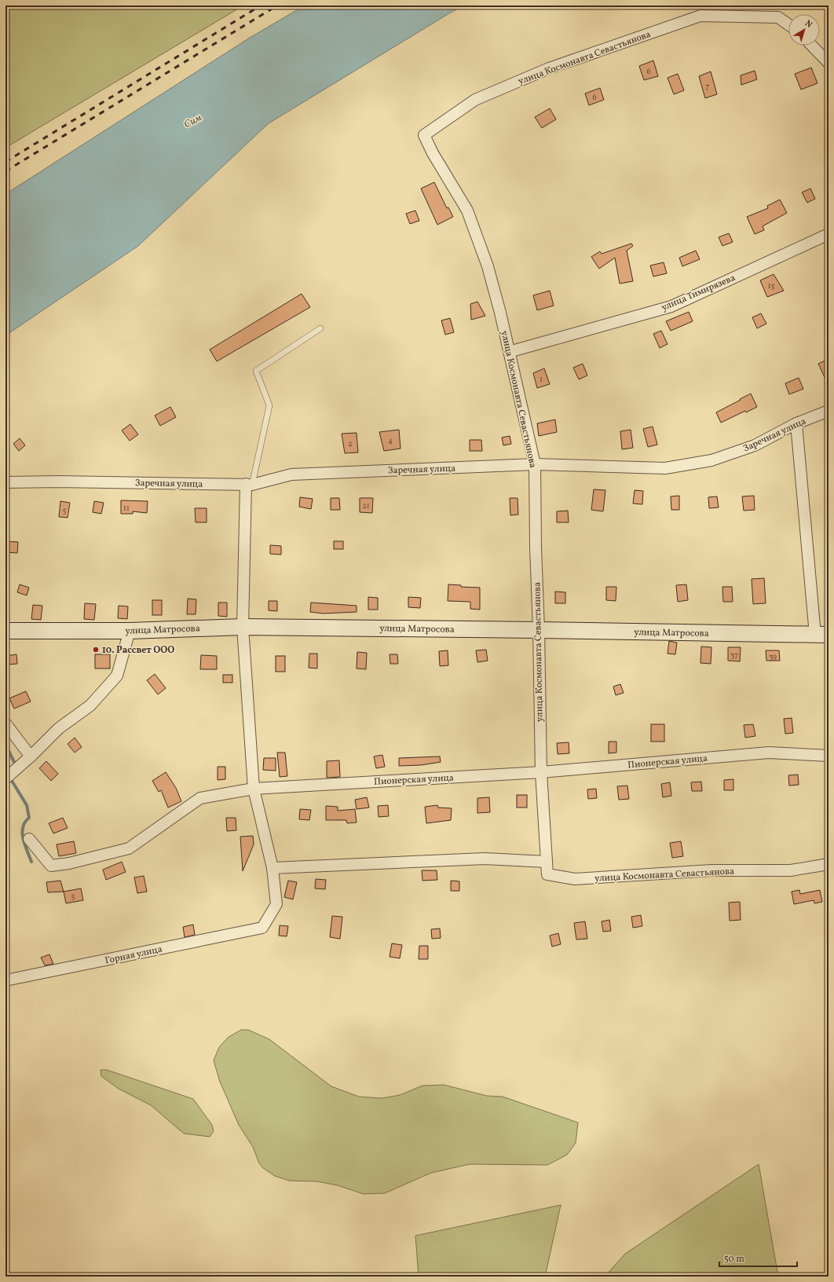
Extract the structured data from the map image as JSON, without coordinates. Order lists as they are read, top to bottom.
{
  "streets": {
    "main road": ["улица Матросова"],
    "street": [
      "улица Космонавта Севастьянова",
      "улица Тимирязева",
      "Заречная улица",
      "Пионерская улица",
      "Горная улица"
    ]
  },
  "crossings": [
    ["улица Космонавта Севастьянова", "улица Тимирязева"],
    ["улица Космонавта Севастьянова", "Заречная улица"],
    ["улица Космонавта Севастьянова", "улица Матросова"],
    ["улица Космонавта Севастьянова", "Пионерская улица"]
  ],
  "water": ["Сим"],
  "places": ["10. Рассвет ООО"],
  "house_numbers": [
    "6",
    "7",
    "6",
    "15",
    "1",
    "4",
    "2",
    "21",
    "11",
    "5",
    "37",
    "39",
    "5"
  ],
  "scale_bar": "50 m",
  "north": "top right"
}
